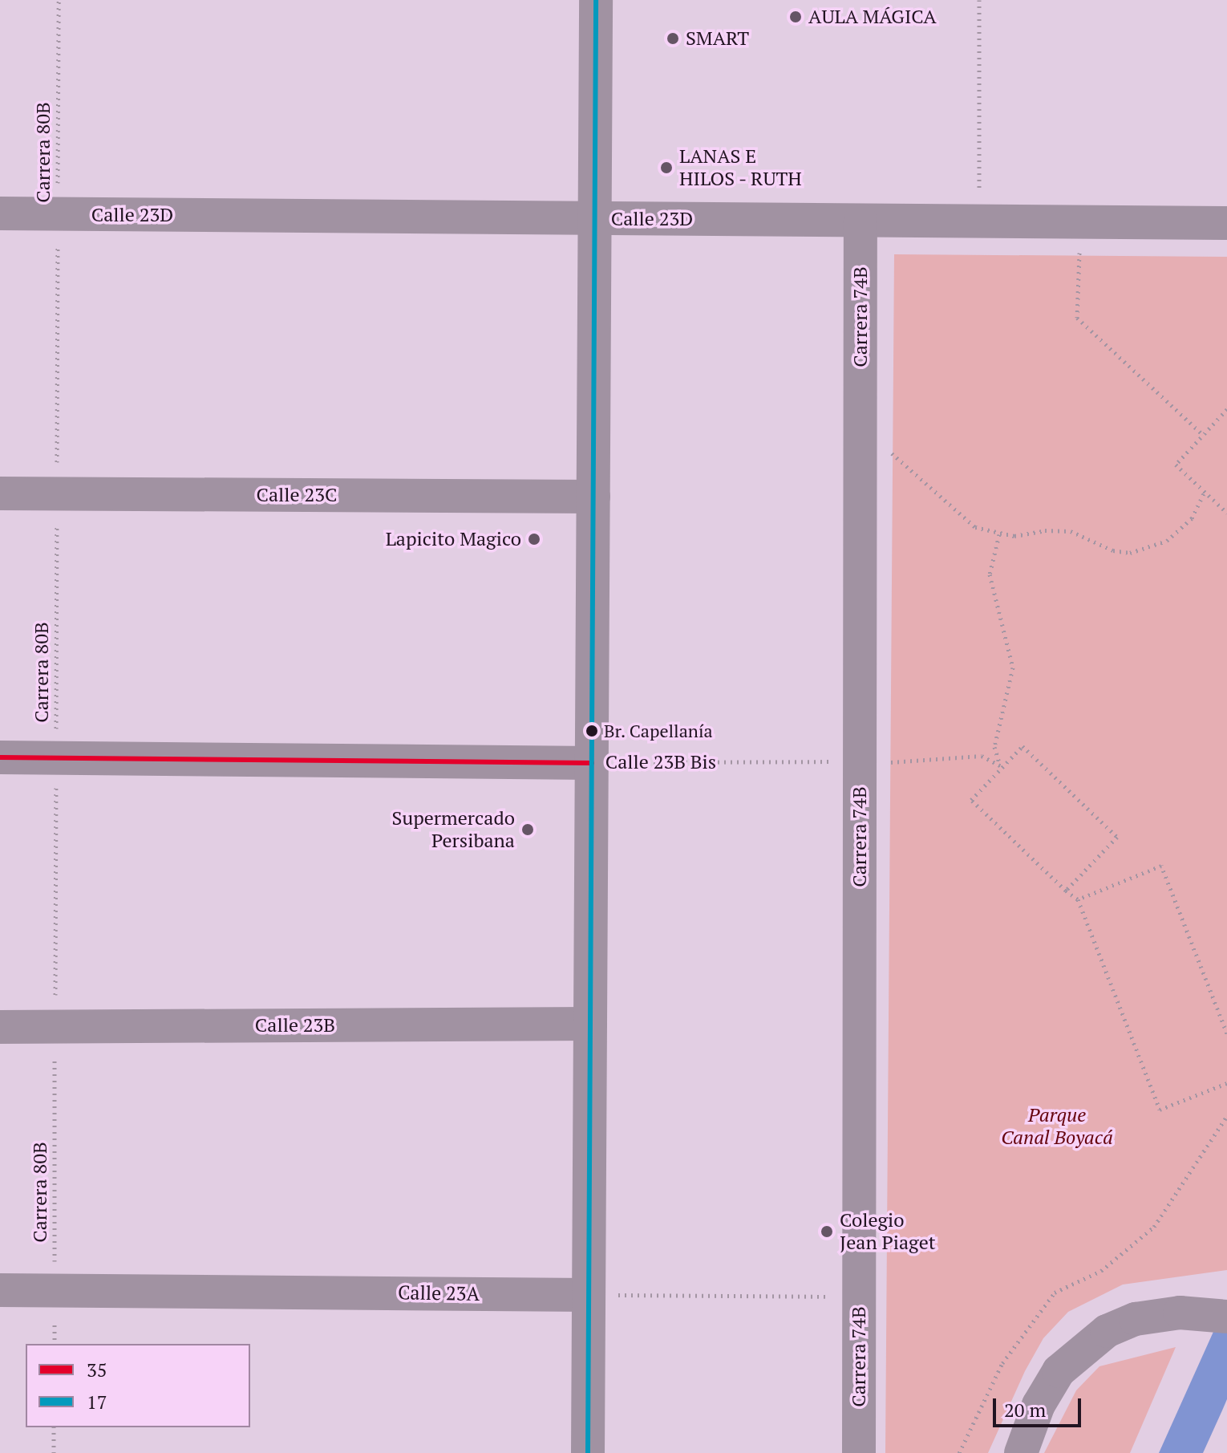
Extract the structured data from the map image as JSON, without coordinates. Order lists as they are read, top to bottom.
{
  "streets": {
    "street": [
      "Calle 23D",
      "Carrera 74B",
      "Calle 23C",
      "Calle 23B Bis",
      "Calle 23B",
      "Calle 23A"
    ],
    "path": ["Carrera 80B"]
  },
  "crossings": [
    ["Carrera 80B", "Calle 23D"],
    ["Carrera 80B", "Calle 23C"],
    ["Carrera 80B", "Calle 23B Bis"],
    ["Carrera 80B", "Calle 23B"],
    ["Carrera 80B", "Calle 23A"],
    ["Calle 23D", "Carrera 74B"],
    ["Carrera 74B", "Calle 23B Bis"]
  ],
  "parks": ["Parque Canal Boyacá"],
  "places": [
    "AULA MÁGICA",
    "SMART",
    "LANAS E HILOS - RUTH",
    "Lapicito Magico",
    "Br. Capellanía",
    "Supermercado Persibana",
    "Colegio Jean Piaget"
  ],
  "lines": ["transit line 17", "transit line 35"],
  "legend": ["35", "17"],
  "scale_bar": "20 m"
}
